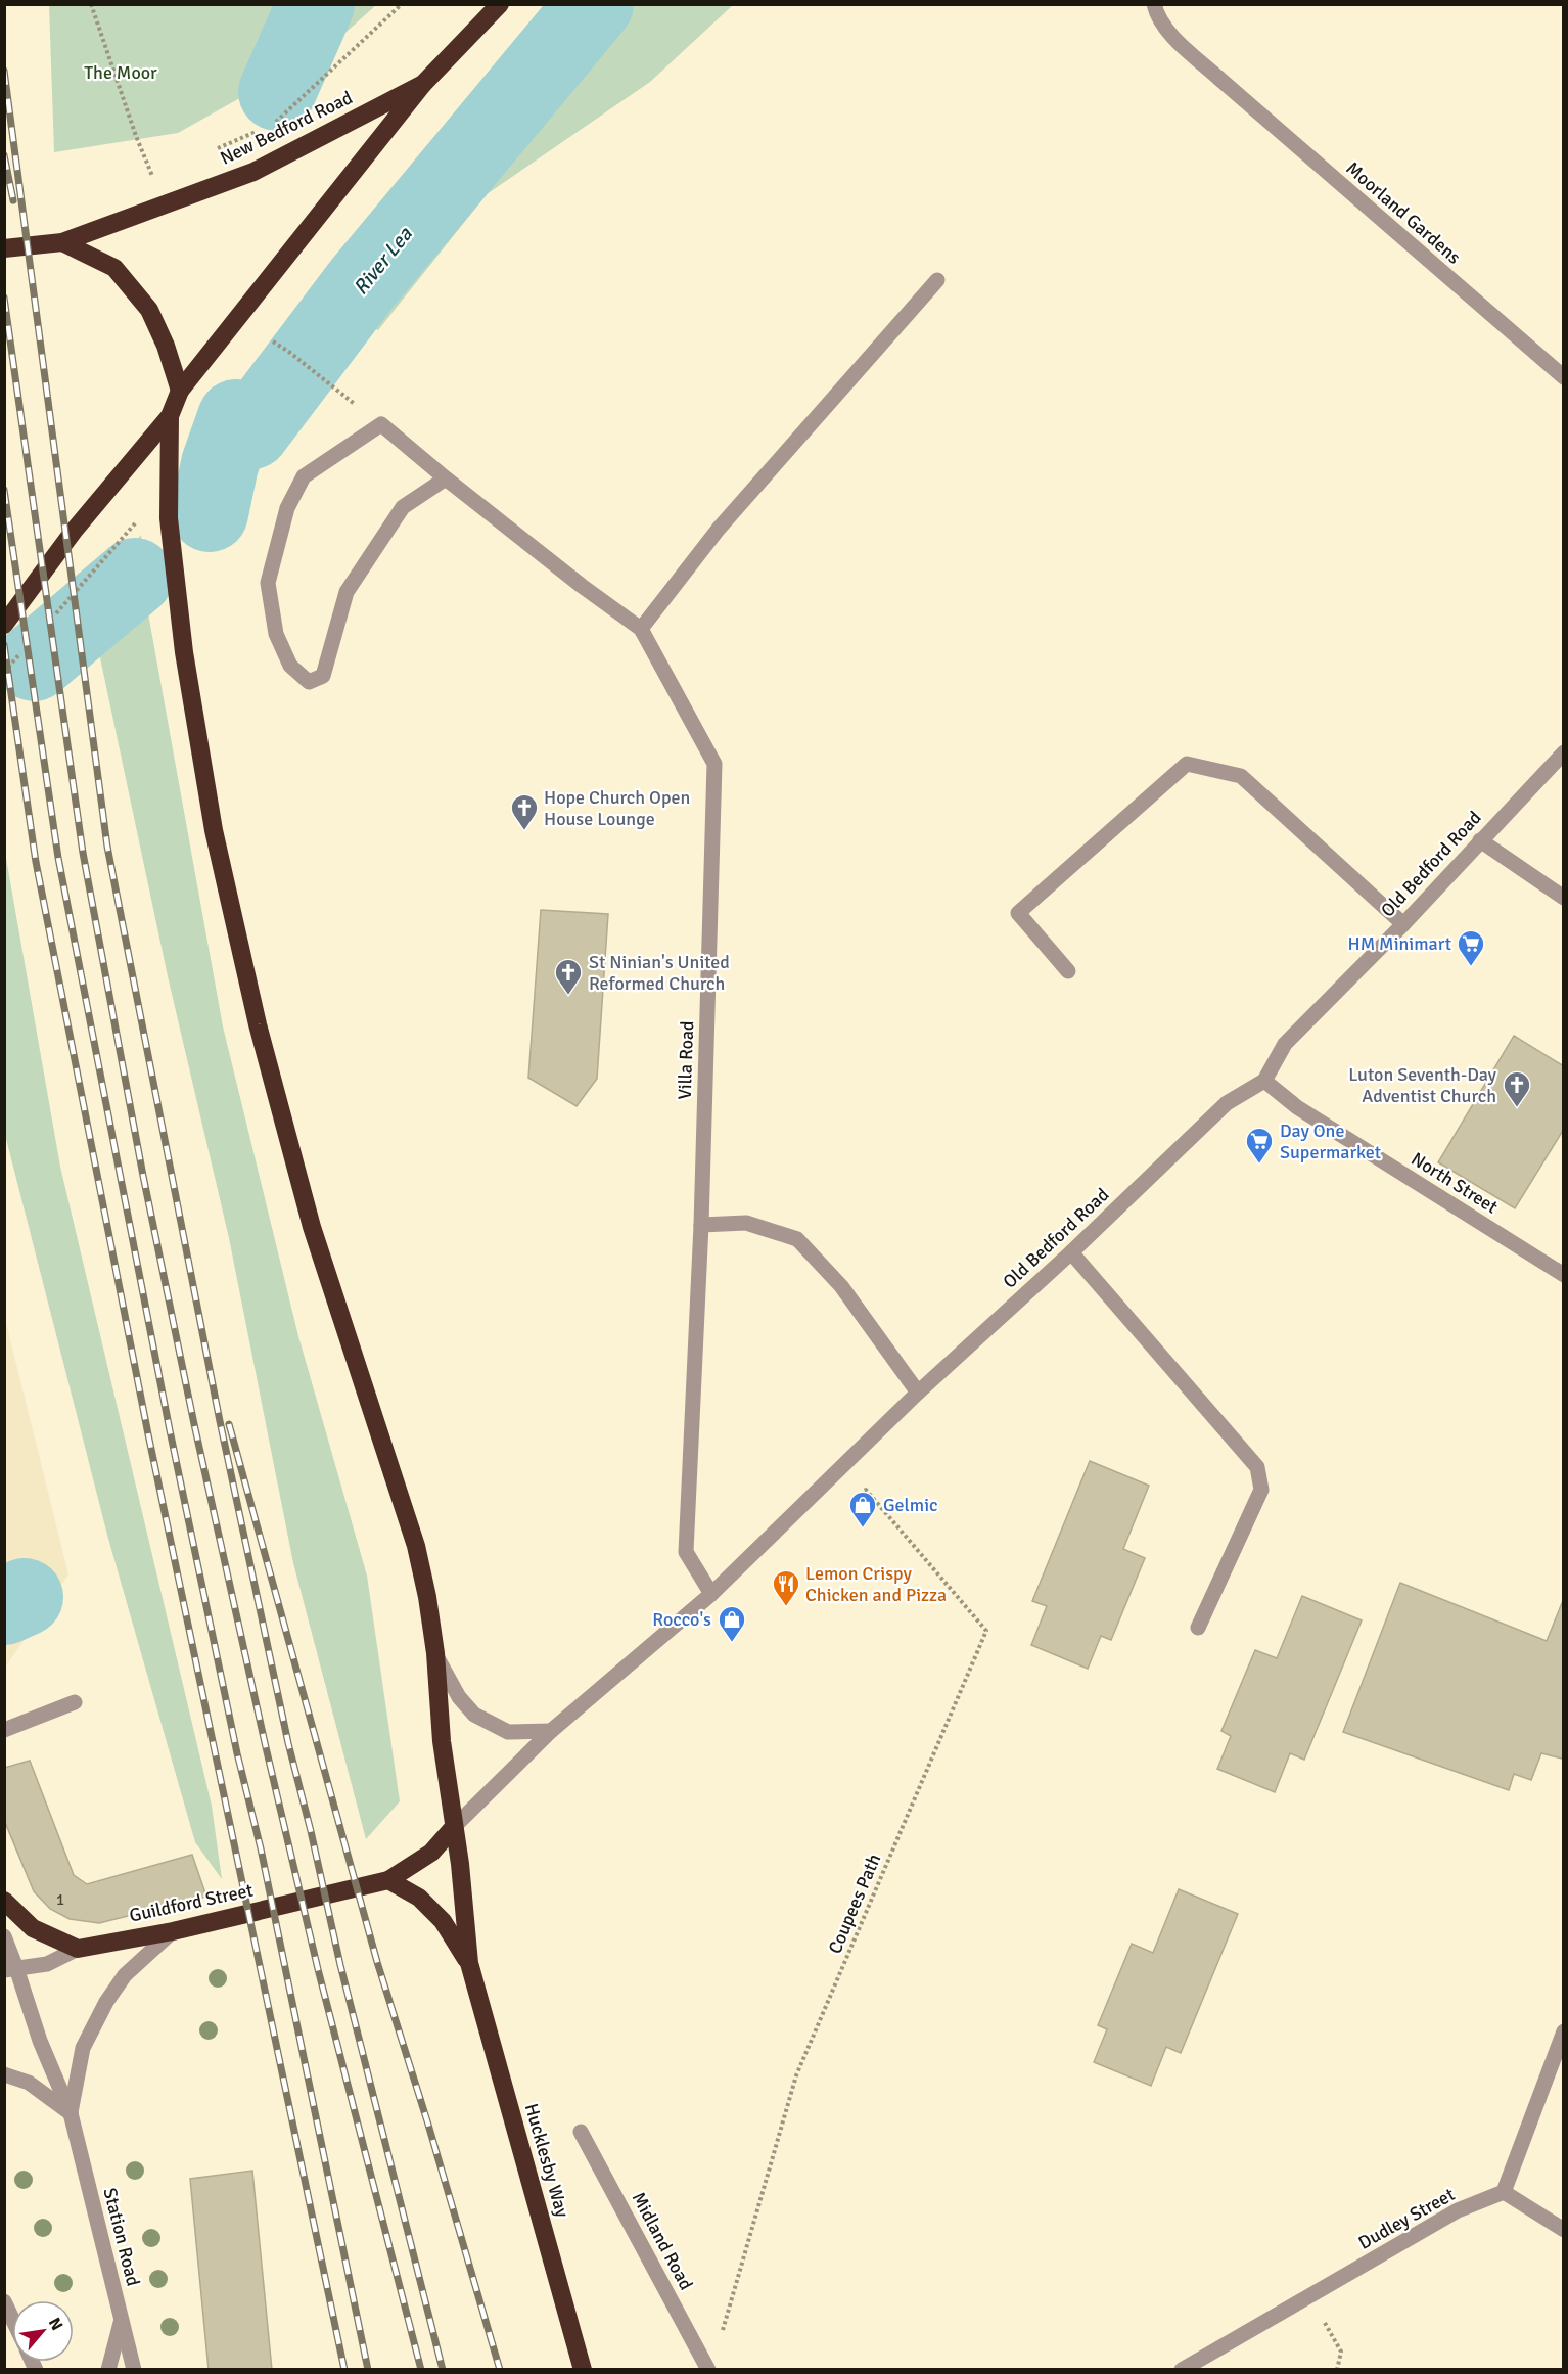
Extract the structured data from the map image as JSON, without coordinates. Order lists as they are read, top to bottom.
{
  "streets": {
    "highway": ["New Bedford Road", "Guildford Street", "Hucklesby Way"],
    "street": [
      "Moorland Gardens",
      "Old Bedford Road",
      "Villa Road",
      "North Street",
      "Dudley Street",
      "Station Road",
      "Midland Road"
    ],
    "path": ["Coupees Path"]
  },
  "crossings": [
    ["Old Bedford Road", "Villa Road"],
    ["Old Bedford Road", "North Street"],
    ["Old Bedford Road", "Guildford Street"],
    ["Old Bedford Road", "Hucklesby Way"],
    ["Guildford Street", "Hucklesby Way"],
    ["Guildford Street", "Station Road"]
  ],
  "water": ["River Lea"],
  "parks": ["The Moor"],
  "places": {
    "church": ["Hope Church Open House Lounge", "St Ninian's United Reformed Church", "Luton Seventh-Day Adventist Church"],
    "supermarket": ["HM Minimart", "Day One Supermarket"],
    "shop": ["Gelmic", "Rocco's"],
    "restaurant": ["Lemon Crispy Chicken and Pizza"]
  },
  "house_numbers": ["1"],
  "north": "top right"
}
